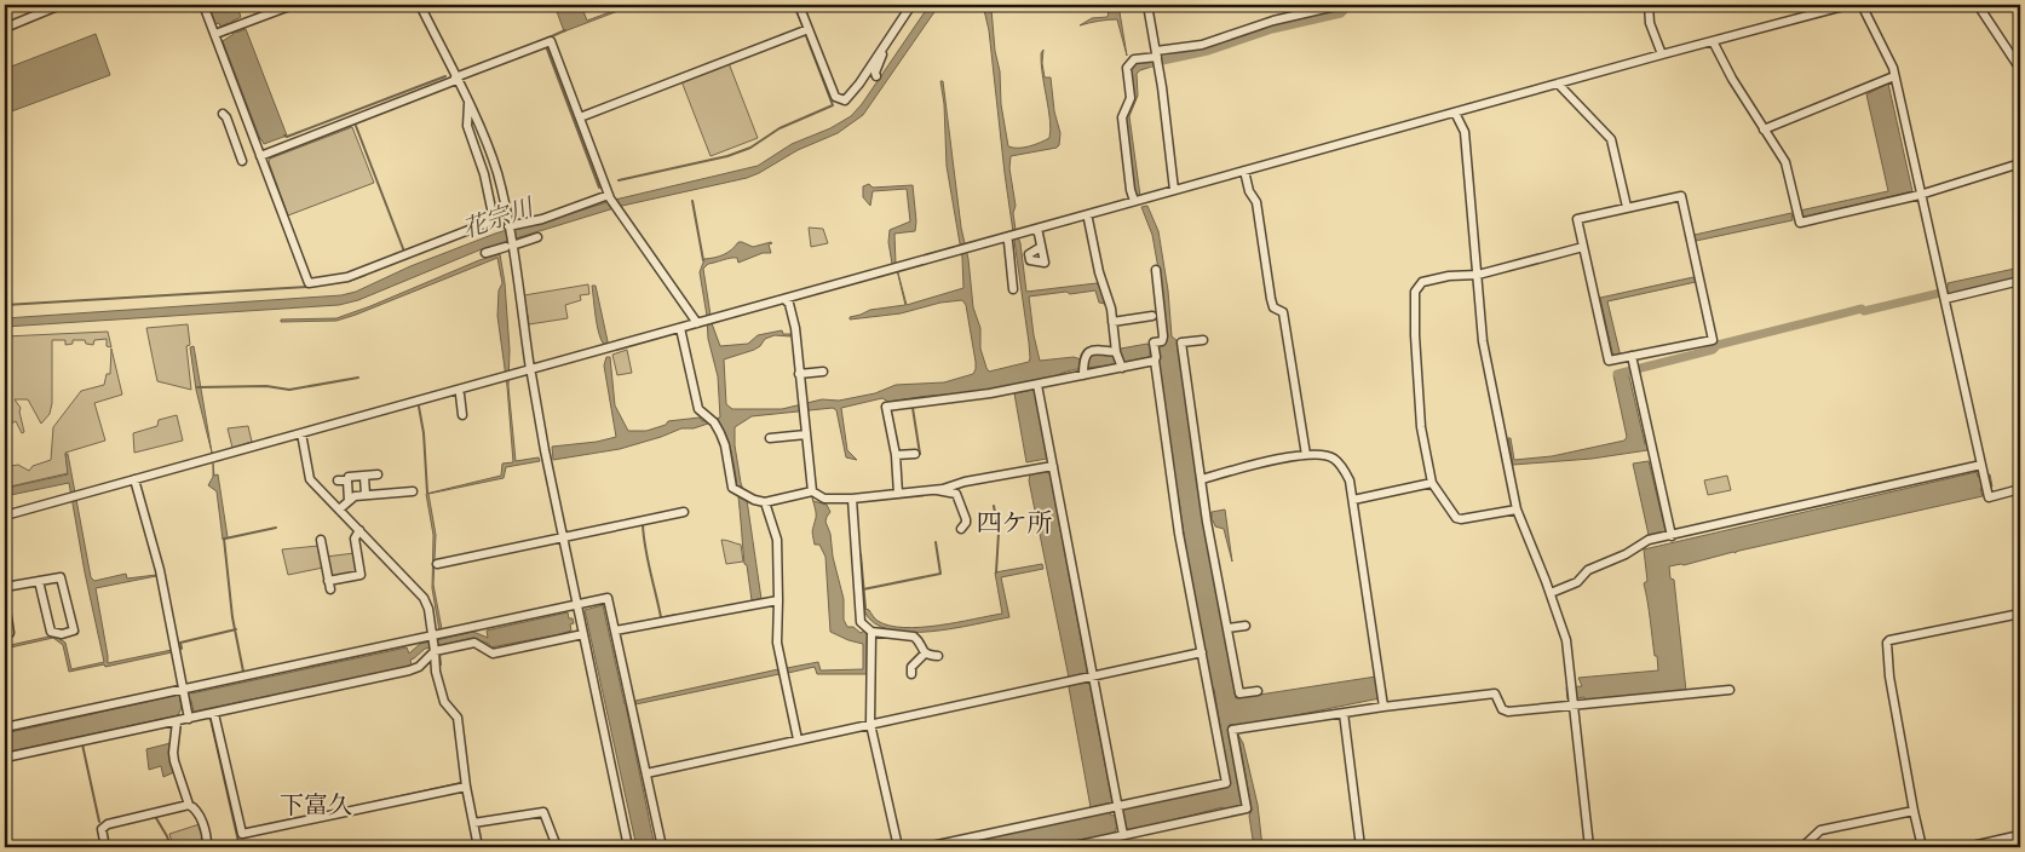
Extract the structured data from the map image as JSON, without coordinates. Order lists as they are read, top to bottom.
{
  "districts": ["四ケ所", "下富久"],
  "water": ["花宗川"]
}
